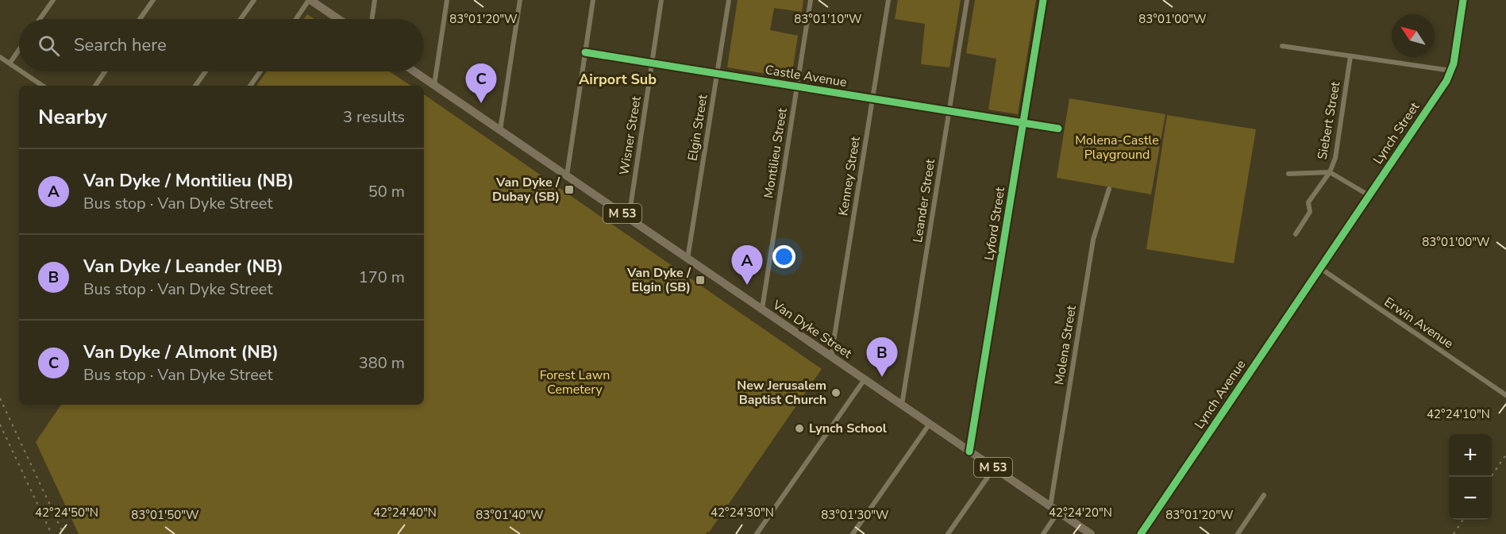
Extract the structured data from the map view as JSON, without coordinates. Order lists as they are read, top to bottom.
{
  "streets": {
    "main road": ["M 53", "Van Dyke Street"],
    "street": [
      "Castle Avenue",
      "Siebert Street",
      "Elgin Street",
      "Lynch Street",
      "Wisner Street",
      "Montilieu Street",
      "Kenney Street",
      "Leander Street",
      "Lyford Street",
      "Erwin Avenue",
      "Molena Street",
      "Lynch Avenue"
    ]
  },
  "crossings": [
    ["Castle Avenue", "Elgin Street"],
    ["Castle Avenue", "Wisner Street"],
    ["Castle Avenue", "Montilieu Street"],
    ["Castle Avenue", "Kenney Street"],
    ["Castle Avenue", "Leander Street"],
    ["Castle Avenue", "Lyford Street"],
    ["Elgin Street", "Van Dyke Street"],
    ["Lynch Street", "Erwin Avenue"],
    ["Lynch Street", "Lynch Avenue"],
    ["Wisner Street", "Van Dyke Street"],
    ["Montilieu Street", "Van Dyke Street"],
    ["Kenney Street", "Van Dyke Street"],
    ["Leander Street", "Van Dyke Street"],
    ["Lyford Street", "Van Dyke Street"],
    ["Erwin Avenue", "Lynch Avenue"],
    ["Van Dyke Street", "Molena Street"]
  ],
  "districts": ["Airport Sub"],
  "parks": ["Molena-Castle Playground", "Forest Lawn Cemetery"],
  "places": {
    "transit": ["Van Dyke / Dubay (SB)", "Van Dyke / Elgin (SB)"],
    "other": ["New Jerusalem Baptist Church", "Lynch School"]
  },
  "north": "top left",
  "page": {
    "search": "Search here",
    "pins": ["C", "A", "B"],
    "heading": ["Nearby", "3 results"],
    "list": [
      {
        "mark": "A",
        "name": "Van Dyke / Montilieu (NB)",
        "note": "Bus stop · Van Dyke Street",
        "value": "50 m"
      },
      {
        "mark": "B",
        "name": "Van Dyke / Leander (NB)",
        "note": "Bus stop · Van Dyke Street",
        "value": "170 m"
      },
      {
        "mark": "C",
        "name": "Van Dyke / Almont (NB)",
        "note": "Bus stop · Van Dyke Street",
        "value": "380 m"
      }
    ],
    "map_buttons": ["+", "−"]
  },
  "coordinates": [
    "83°01'20\"W",
    "83°01'10\"W",
    "83°01'00\"W",
    "42°24'10\"N",
    "42°24'50\"N",
    "42°24'40\"N",
    "42°24'30\"N",
    "42°24'20\"N",
    "83°01'50\"W",
    "83°01'40\"W",
    "83°01'30\"W"
  ]
}
